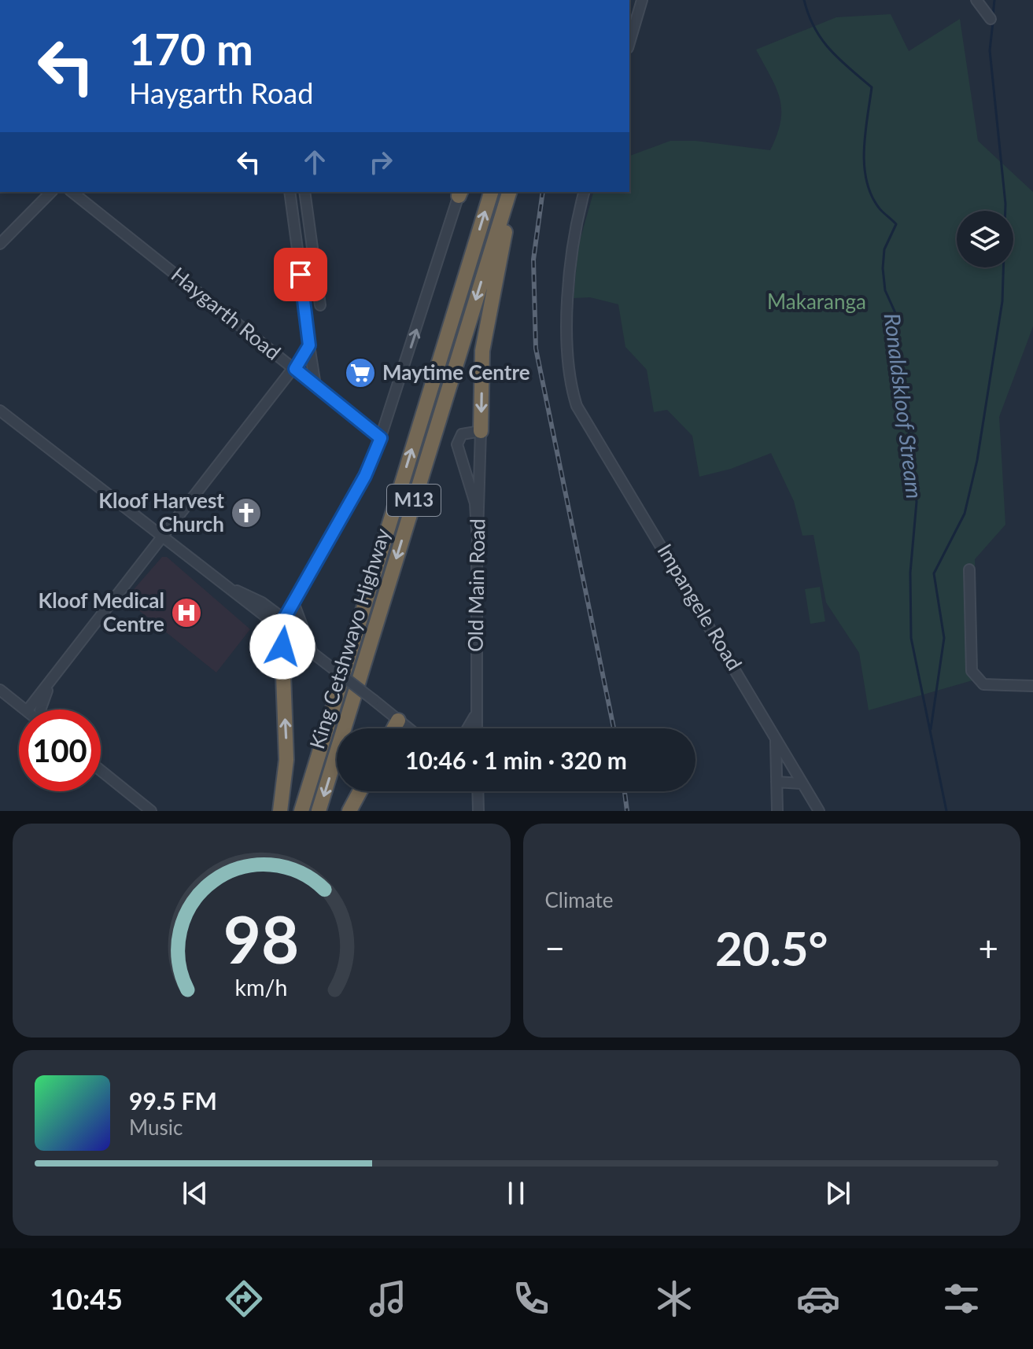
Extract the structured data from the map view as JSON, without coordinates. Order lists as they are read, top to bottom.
{
  "streets": {
    "highway": ["M13", "King Cetshwayo Highway"],
    "street": ["Haygarth Road", "Old Main Road", "Impangele Road"]
  },
  "water": ["Ronaldskloof Stream"],
  "parks": ["Makaranga"],
  "places": {
    "supermarket": ["Maytime Centre"],
    "church": ["Kloof Harvest Church"],
    "hospital": ["Kloof Medical Centre"]
  },
  "page": {
    "turn": ["170 m", "Haygarth Road"],
    "limit": "100",
    "trip": "10:46 · 1 min · 320 m",
    "tile": "Climate",
    "heat": ["−", "20.5°", "+"],
    "song": ["99.5 FM", "Music"],
    "tabs": "10:45",
    "gauge": ["98", "km/h"]
  }
}
